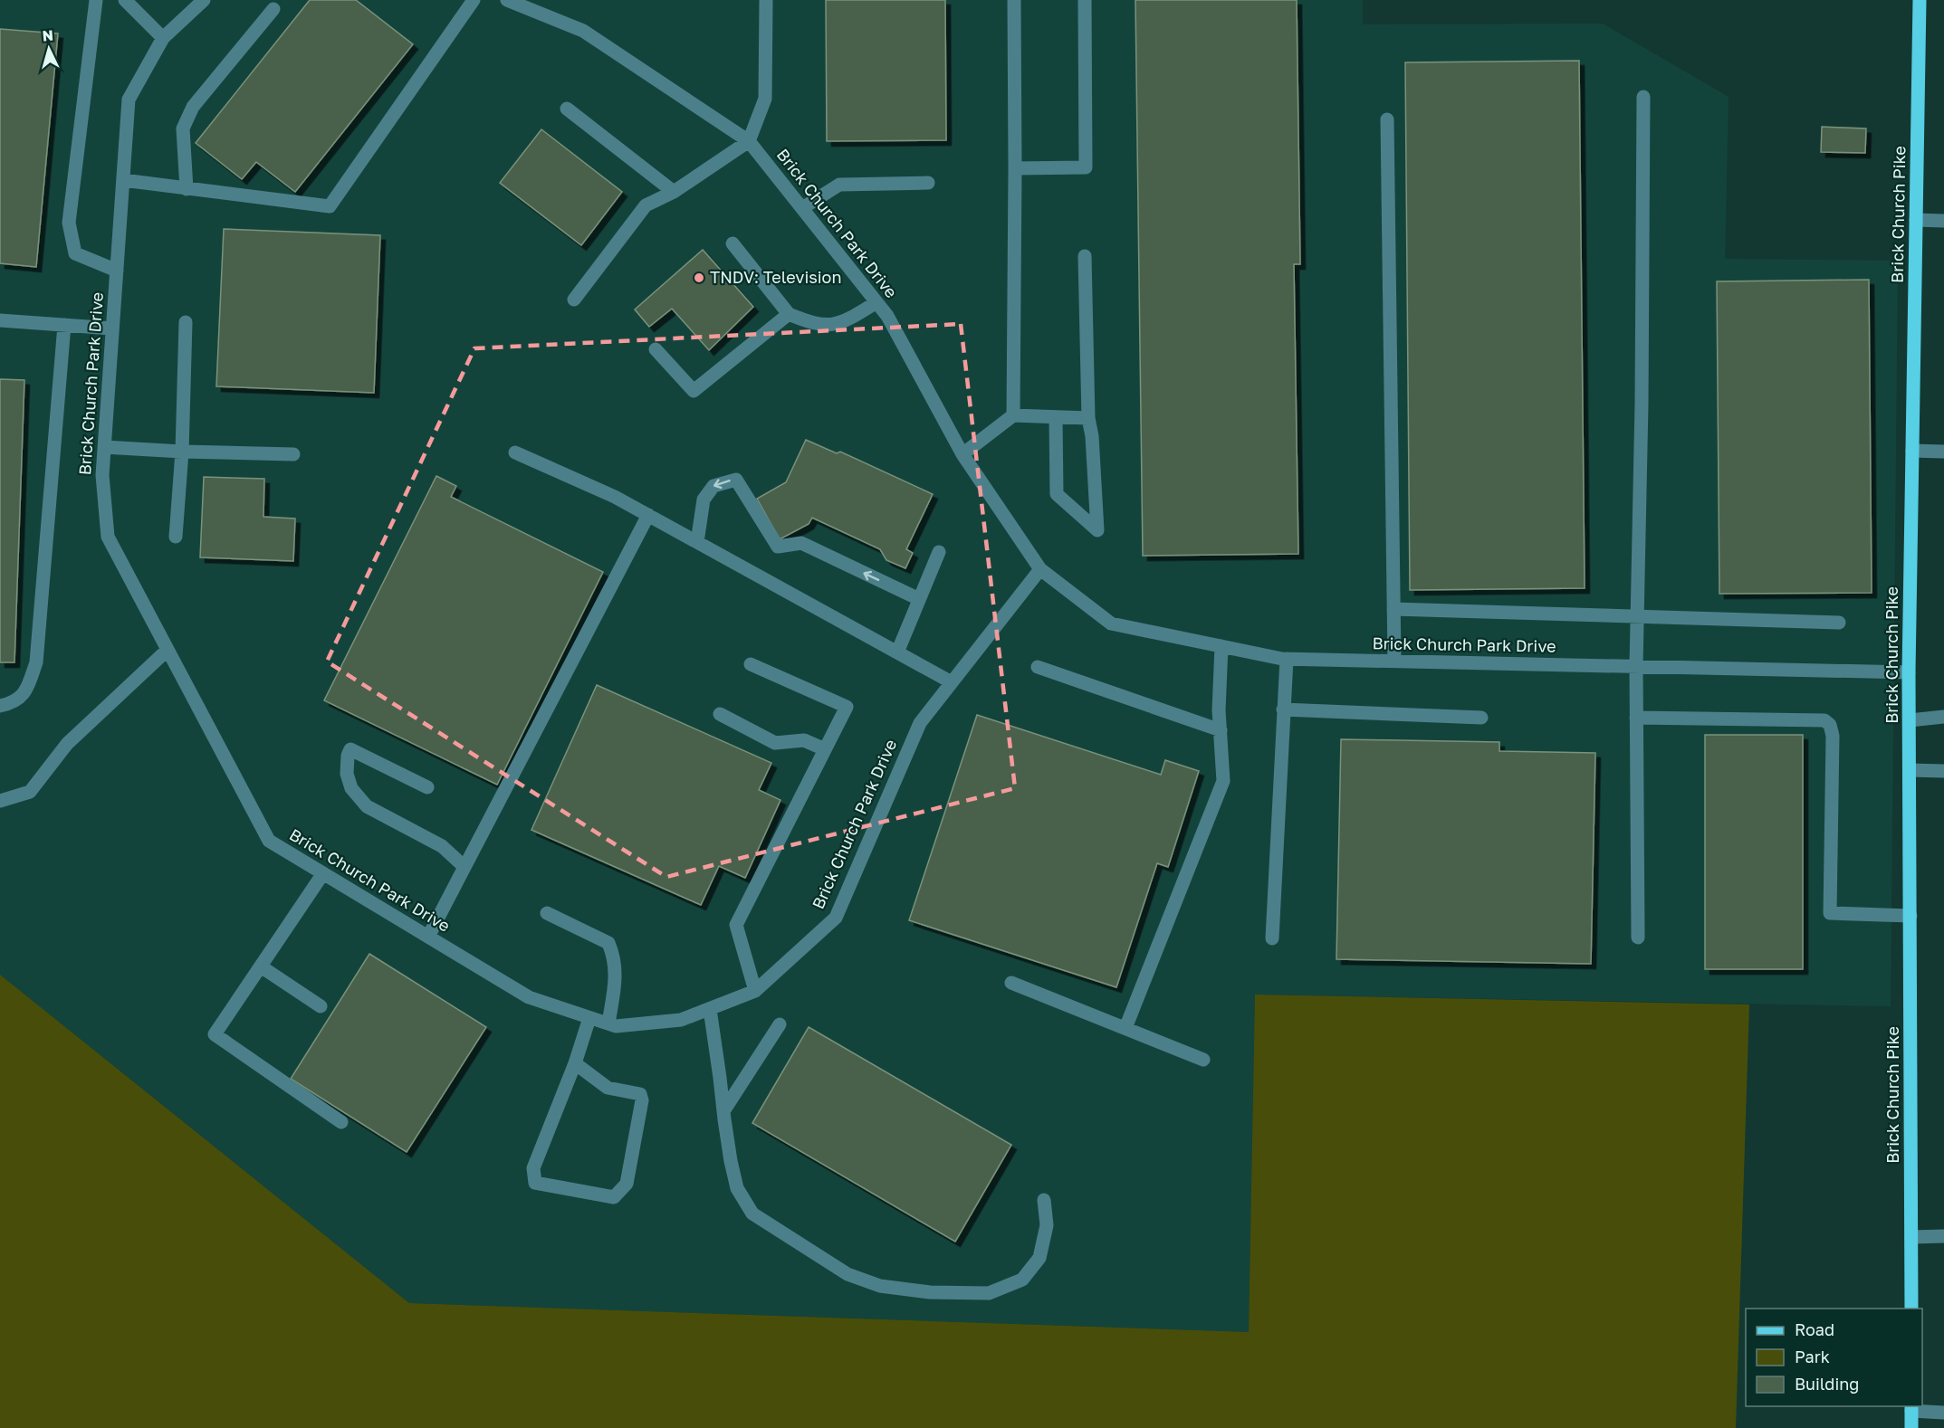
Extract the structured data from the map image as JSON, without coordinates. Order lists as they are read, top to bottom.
{
  "streets": {
    "main road": ["Brick Church Pike"],
    "street": ["Brick Church Park Drive"]
  },
  "crossings": [
    ["Brick Church Pike", "Brick Church Park Drive"]
  ],
  "places": ["TNDV: Television"],
  "legend": ["Road", "Park", "Building"],
  "north": "top"
}
